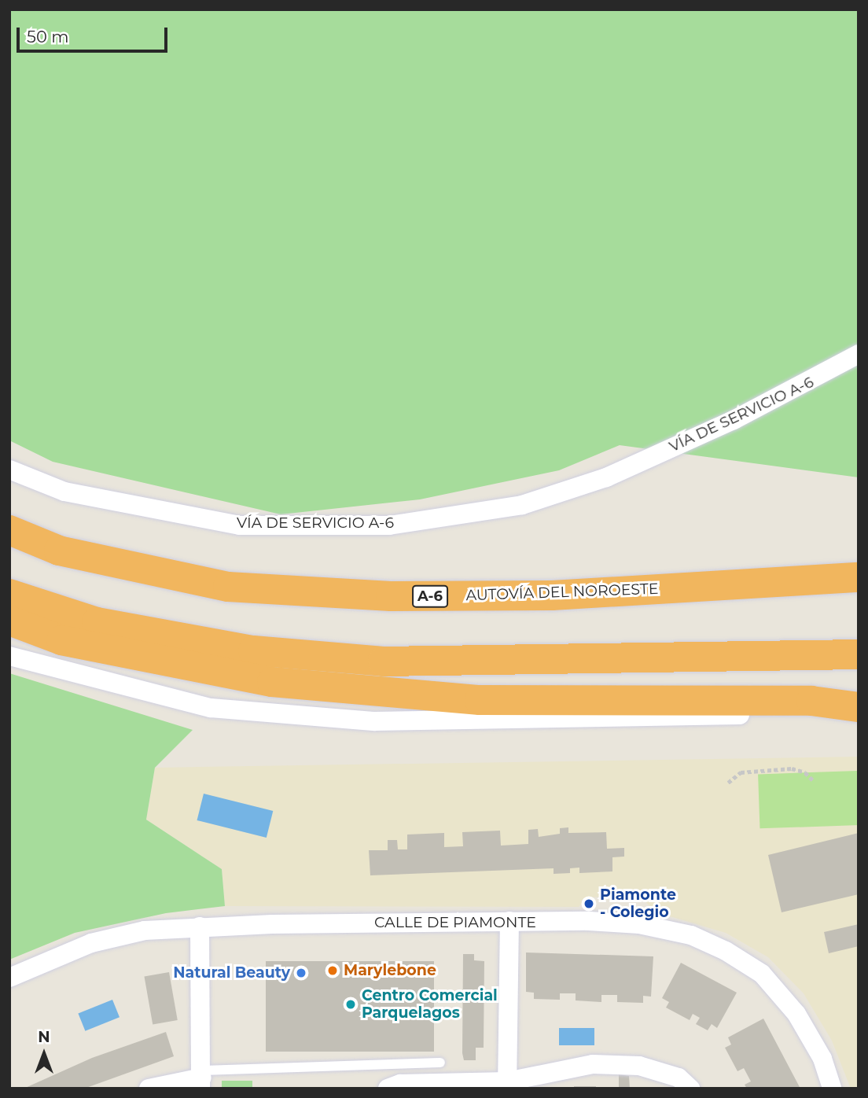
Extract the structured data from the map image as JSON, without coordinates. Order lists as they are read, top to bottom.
{
  "streets": {
    "highway": ["AUTOVÍA DEL NOROESTE", "A-6"],
    "street": ["VÍA DE SERVICIO A-6", "CALLE DE PIAMONTE"]
  },
  "places": [
    "Piamonte - Colegio",
    "Marylebone",
    "Natural Beauty",
    "Centro Comercial Parquelagos"
  ],
  "scale_bar": "50 m",
  "north": "top"
}
